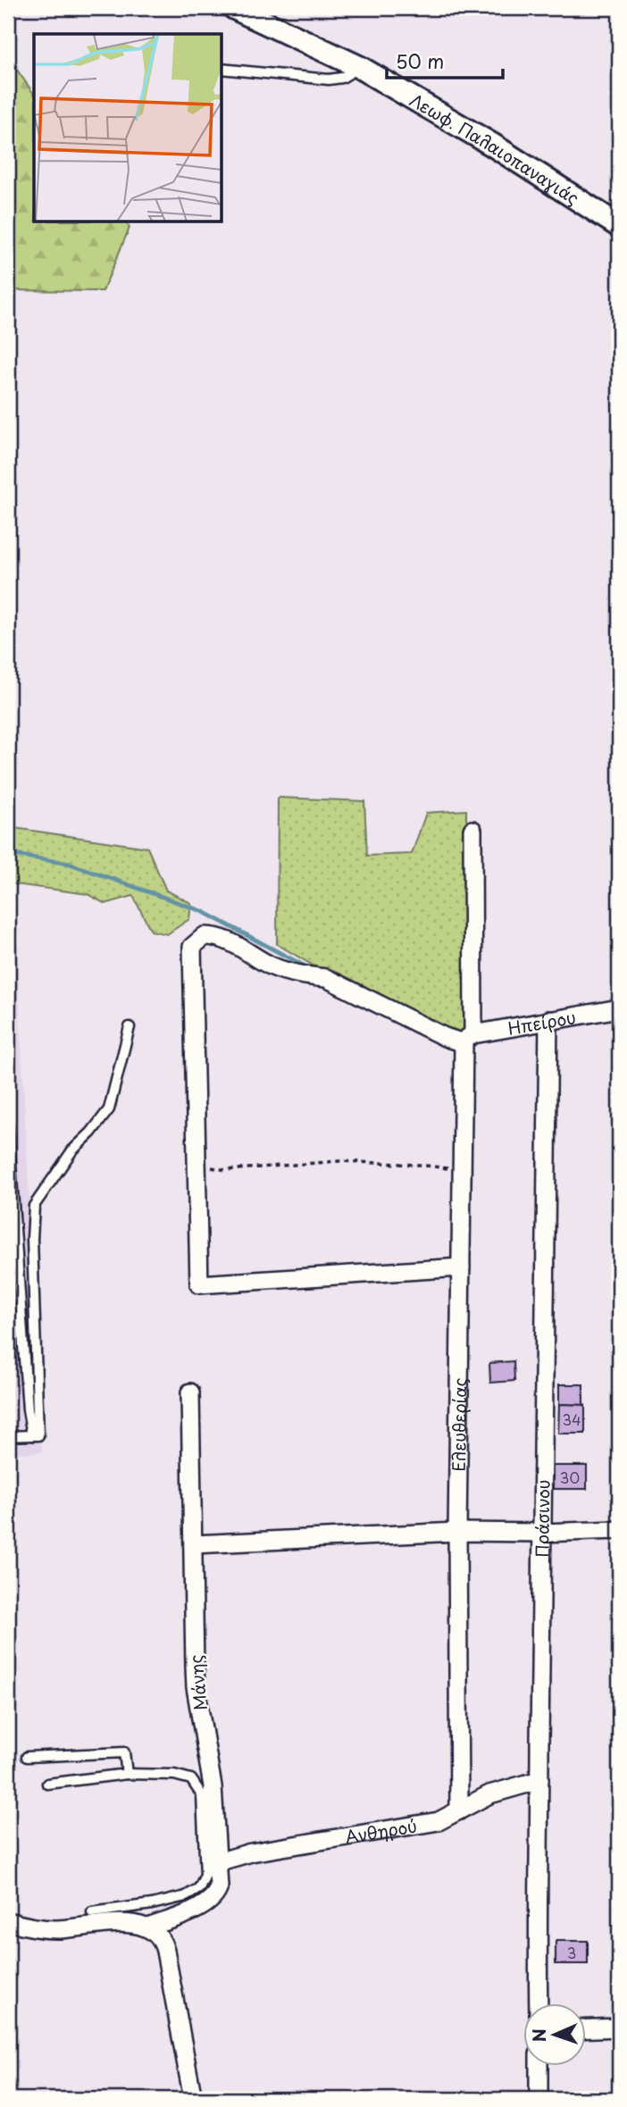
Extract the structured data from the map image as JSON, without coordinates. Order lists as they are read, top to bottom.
{
  "streets": {
    "street": [
      "Λεωφ. Παλαιοπαναγιάς",
      "Ηπείρου",
      "Ελευθερίας",
      "Πράσινου",
      "Μάνης",
      "Ανθηρού"
    ]
  },
  "crossings": [
    ["Ηπείρου", "Ελευθερίας"],
    ["Ηπείρου", "Πράσινου"],
    ["Ελευθερίας", "Ανθηρού"],
    ["Πράσινου", "Ανθηρού"],
    ["Μάνης", "Ανθηρού"]
  ],
  "house_numbers": ["34", "30", "3"],
  "scale_bar": "50 m",
  "north": "left"
}
